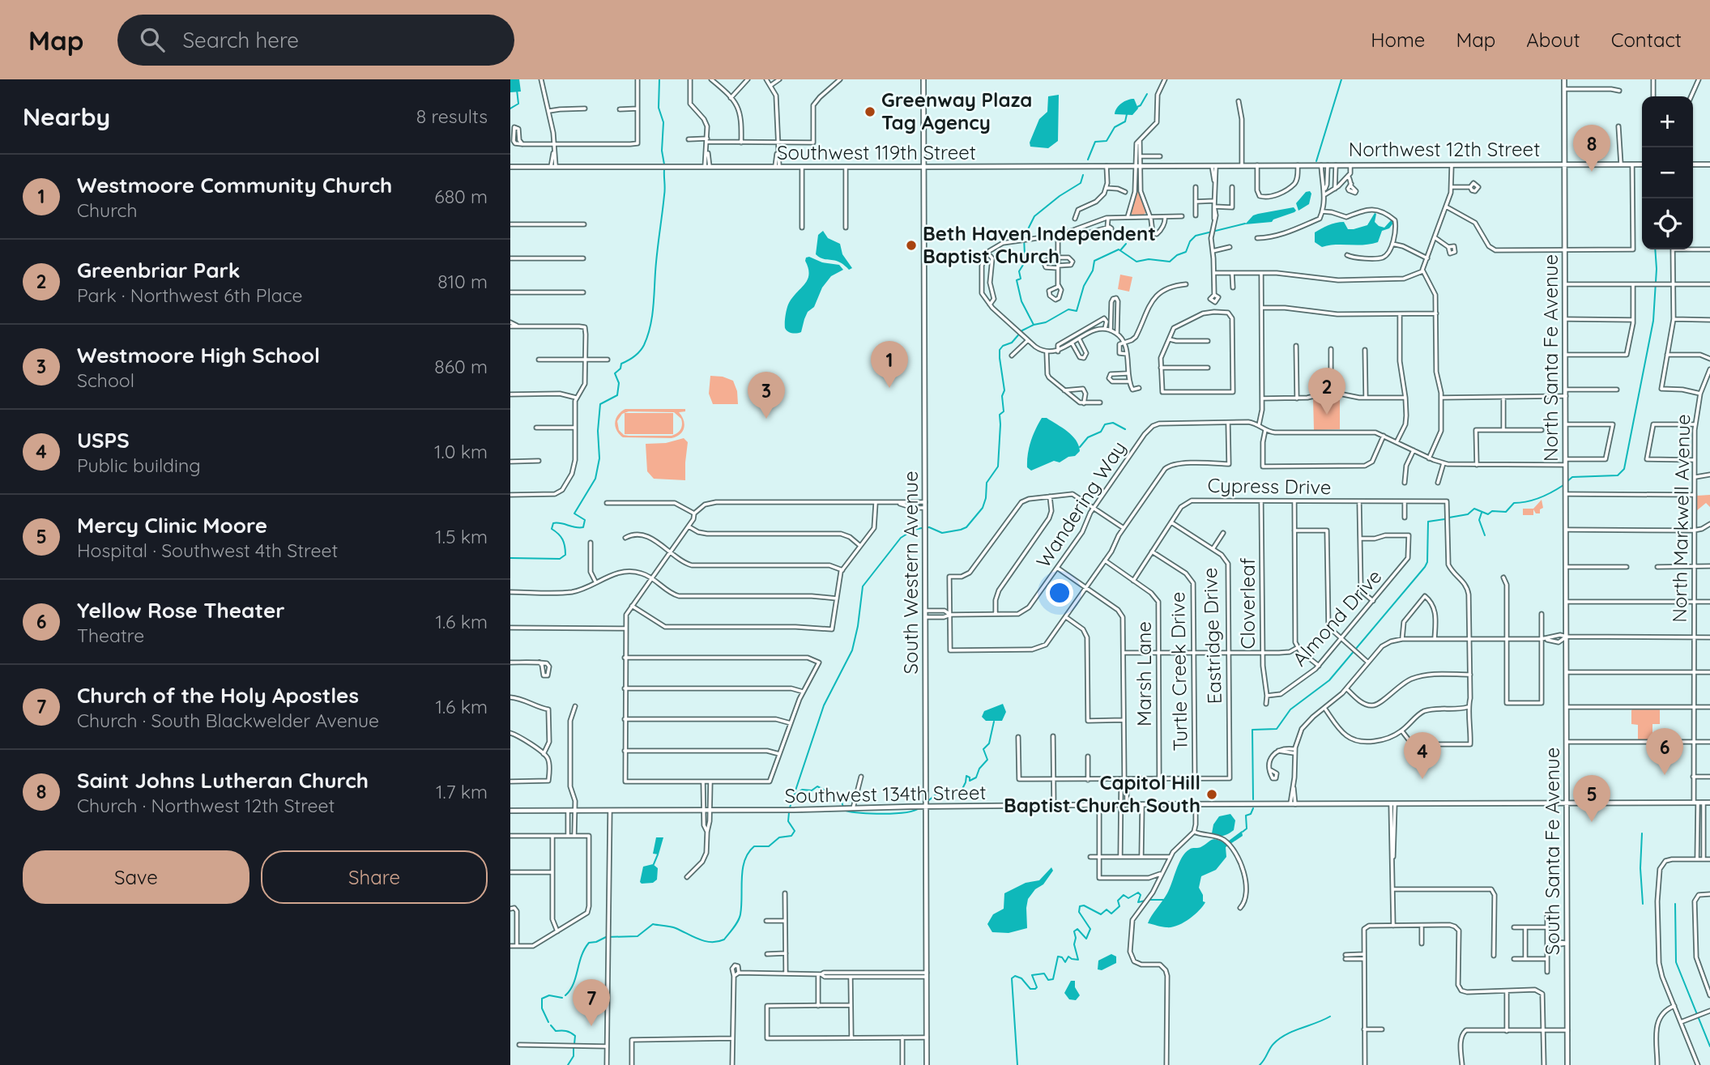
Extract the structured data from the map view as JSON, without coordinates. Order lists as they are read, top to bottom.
{
  "streets": {
    "main road": [
      "Northwest 12th Street",
      "Southwest 119th Street",
      "North Santa Fe Avenue",
      "South Western Avenue",
      "Southwest 134th Street",
      "South Santa Fe Avenue"
    ],
    "street": [
      "Cypress Drive",
      "Wandering Way",
      "North Markwell Avenue",
      "Cloverleaf",
      "Almond Drive",
      "Eastridge Drive",
      "Turtle Creek Drive",
      "Marsh Lane"
    ]
  },
  "crossings": [
    ["Northwest 12th Street", "Southwest 119th Street"],
    ["Northwest 12th Street", "North Santa Fe Avenue"],
    ["Southwest 119th Street", "South Western Avenue"],
    ["North Santa Fe Avenue", "South Santa Fe Avenue"],
    ["Cypress Drive", "Cloverleaf"],
    ["Cypress Drive", "Eastridge Drive"],
    ["Cypress Drive", "Turtle Creek Drive"],
    ["Cypress Drive", "Marsh Lane"],
    ["Wandering Way", "South Western Avenue"],
    ["North Markwell Avenue", "Southwest 134th Street"],
    ["South Western Avenue", "Southwest 134th Street"],
    ["Cloverleaf", "Almond Drive"],
    ["Eastridge Drive", "Turtle Creek Drive"],
    ["Southwest 134th Street", "South Santa Fe Avenue"]
  ],
  "places": ["Greenway Plaza Tag Agency", "Beth Haven Independent Baptist Church", "Capitol Hill Baptist Church South"],
  "page": {
    "header": "Map",
    "search": "Search here",
    "nav": [
      "Home",
      "Map",
      "About",
      "Contact"
    ],
    "heading": ["Nearby", "8 results"],
    "map_buttons": ["+", "−"],
    "pins": [
      "8",
      "1",
      "2",
      "3",
      "6",
      "4",
      "5",
      "7"
    ],
    "list": [
      {
        "mark": "1",
        "name": "Westmoore Community Church",
        "note": "Church",
        "value": "680 m"
      },
      {
        "mark": "2",
        "name": "Greenbriar Park",
        "note": "Park · Northwest 6th Place",
        "value": "810 m"
      },
      {
        "mark": "3",
        "name": "Westmoore High School",
        "note": "School",
        "value": "860 m"
      },
      {
        "mark": "4",
        "name": "USPS",
        "note": "Public building",
        "value": "1.0 km"
      },
      {
        "mark": "5",
        "name": "Mercy Clinic Moore",
        "note": "Hospital · Southwest 4th Street",
        "value": "1.5 km"
      },
      {
        "mark": "6",
        "name": "Yellow Rose Theater",
        "note": "Theatre",
        "value": "1.6 km"
      },
      {
        "mark": "7",
        "name": "Church of the Holy Apostles",
        "note": "Church · South Blackwelder Avenue",
        "value": "1.6 km"
      },
      {
        "mark": "8",
        "name": "Saint Johns Lutheran Church",
        "note": "Church · Northwest 12th Street",
        "value": "1.7 km"
      }
    ],
    "buttons": ["Save", "Share"]
  }
}
